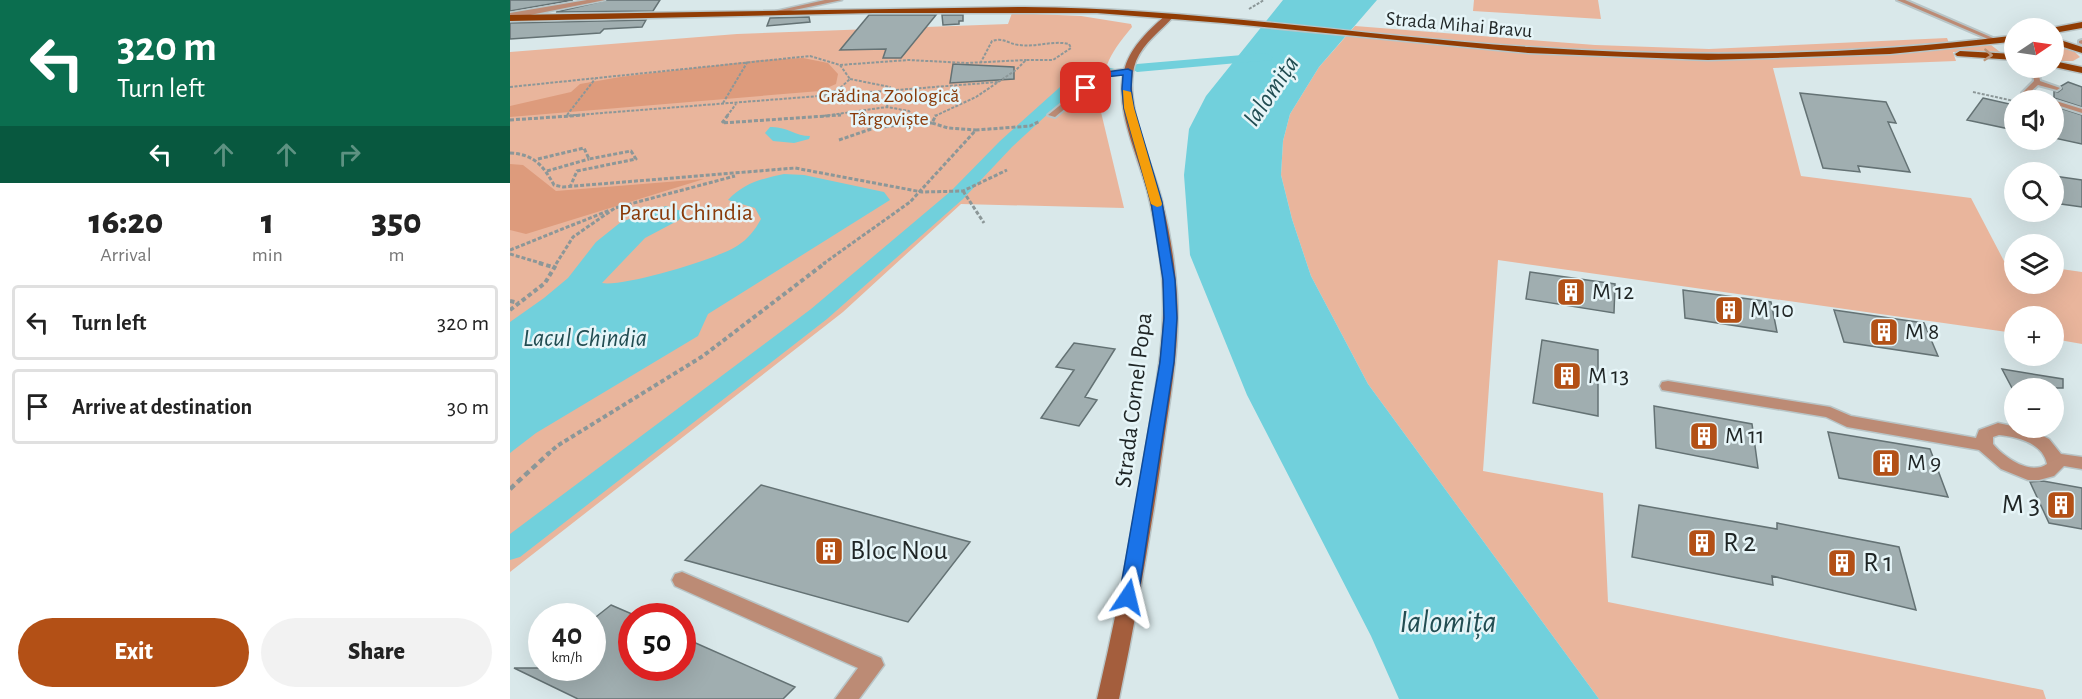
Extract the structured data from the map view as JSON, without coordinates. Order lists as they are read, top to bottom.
{
  "streets": {
    "main road": ["Strada Mihai Bravu", "Strada Cornel Popa"]
  },
  "crossings": [
    ["Strada Mihai Bravu", "Strada Cornel Popa"]
  ],
  "water": ["Ialomița", "Lacul Chindia"],
  "parks": ["Grădina Zoologică Târgoviște", "Parcul Chindia"],
  "places": {
    "building": [
      "M 12",
      "M 10",
      "M 8",
      "M 13",
      "M 11",
      "M 9",
      "M 3",
      "R 2",
      "Bloc Nou",
      "R 1"
    ]
  },
  "north": "right",
  "page": {
    "turn": ["320 m", "Turn left"],
    "map_buttons": ["+", "−"],
    "eta": [
      "16:20",
      "Arrival",
      "1",
      "min",
      "350",
      "m"
    ],
    "list": [
      {
        "name": "Turn left",
        "value": "320 m"
      },
      {
        "name": "Arrive at destination",
        "value": "30 m"
      }
    ],
    "speed": "40 km/h",
    "limit": "50",
    "buttons": ["Exit", "Share"]
  }
}
